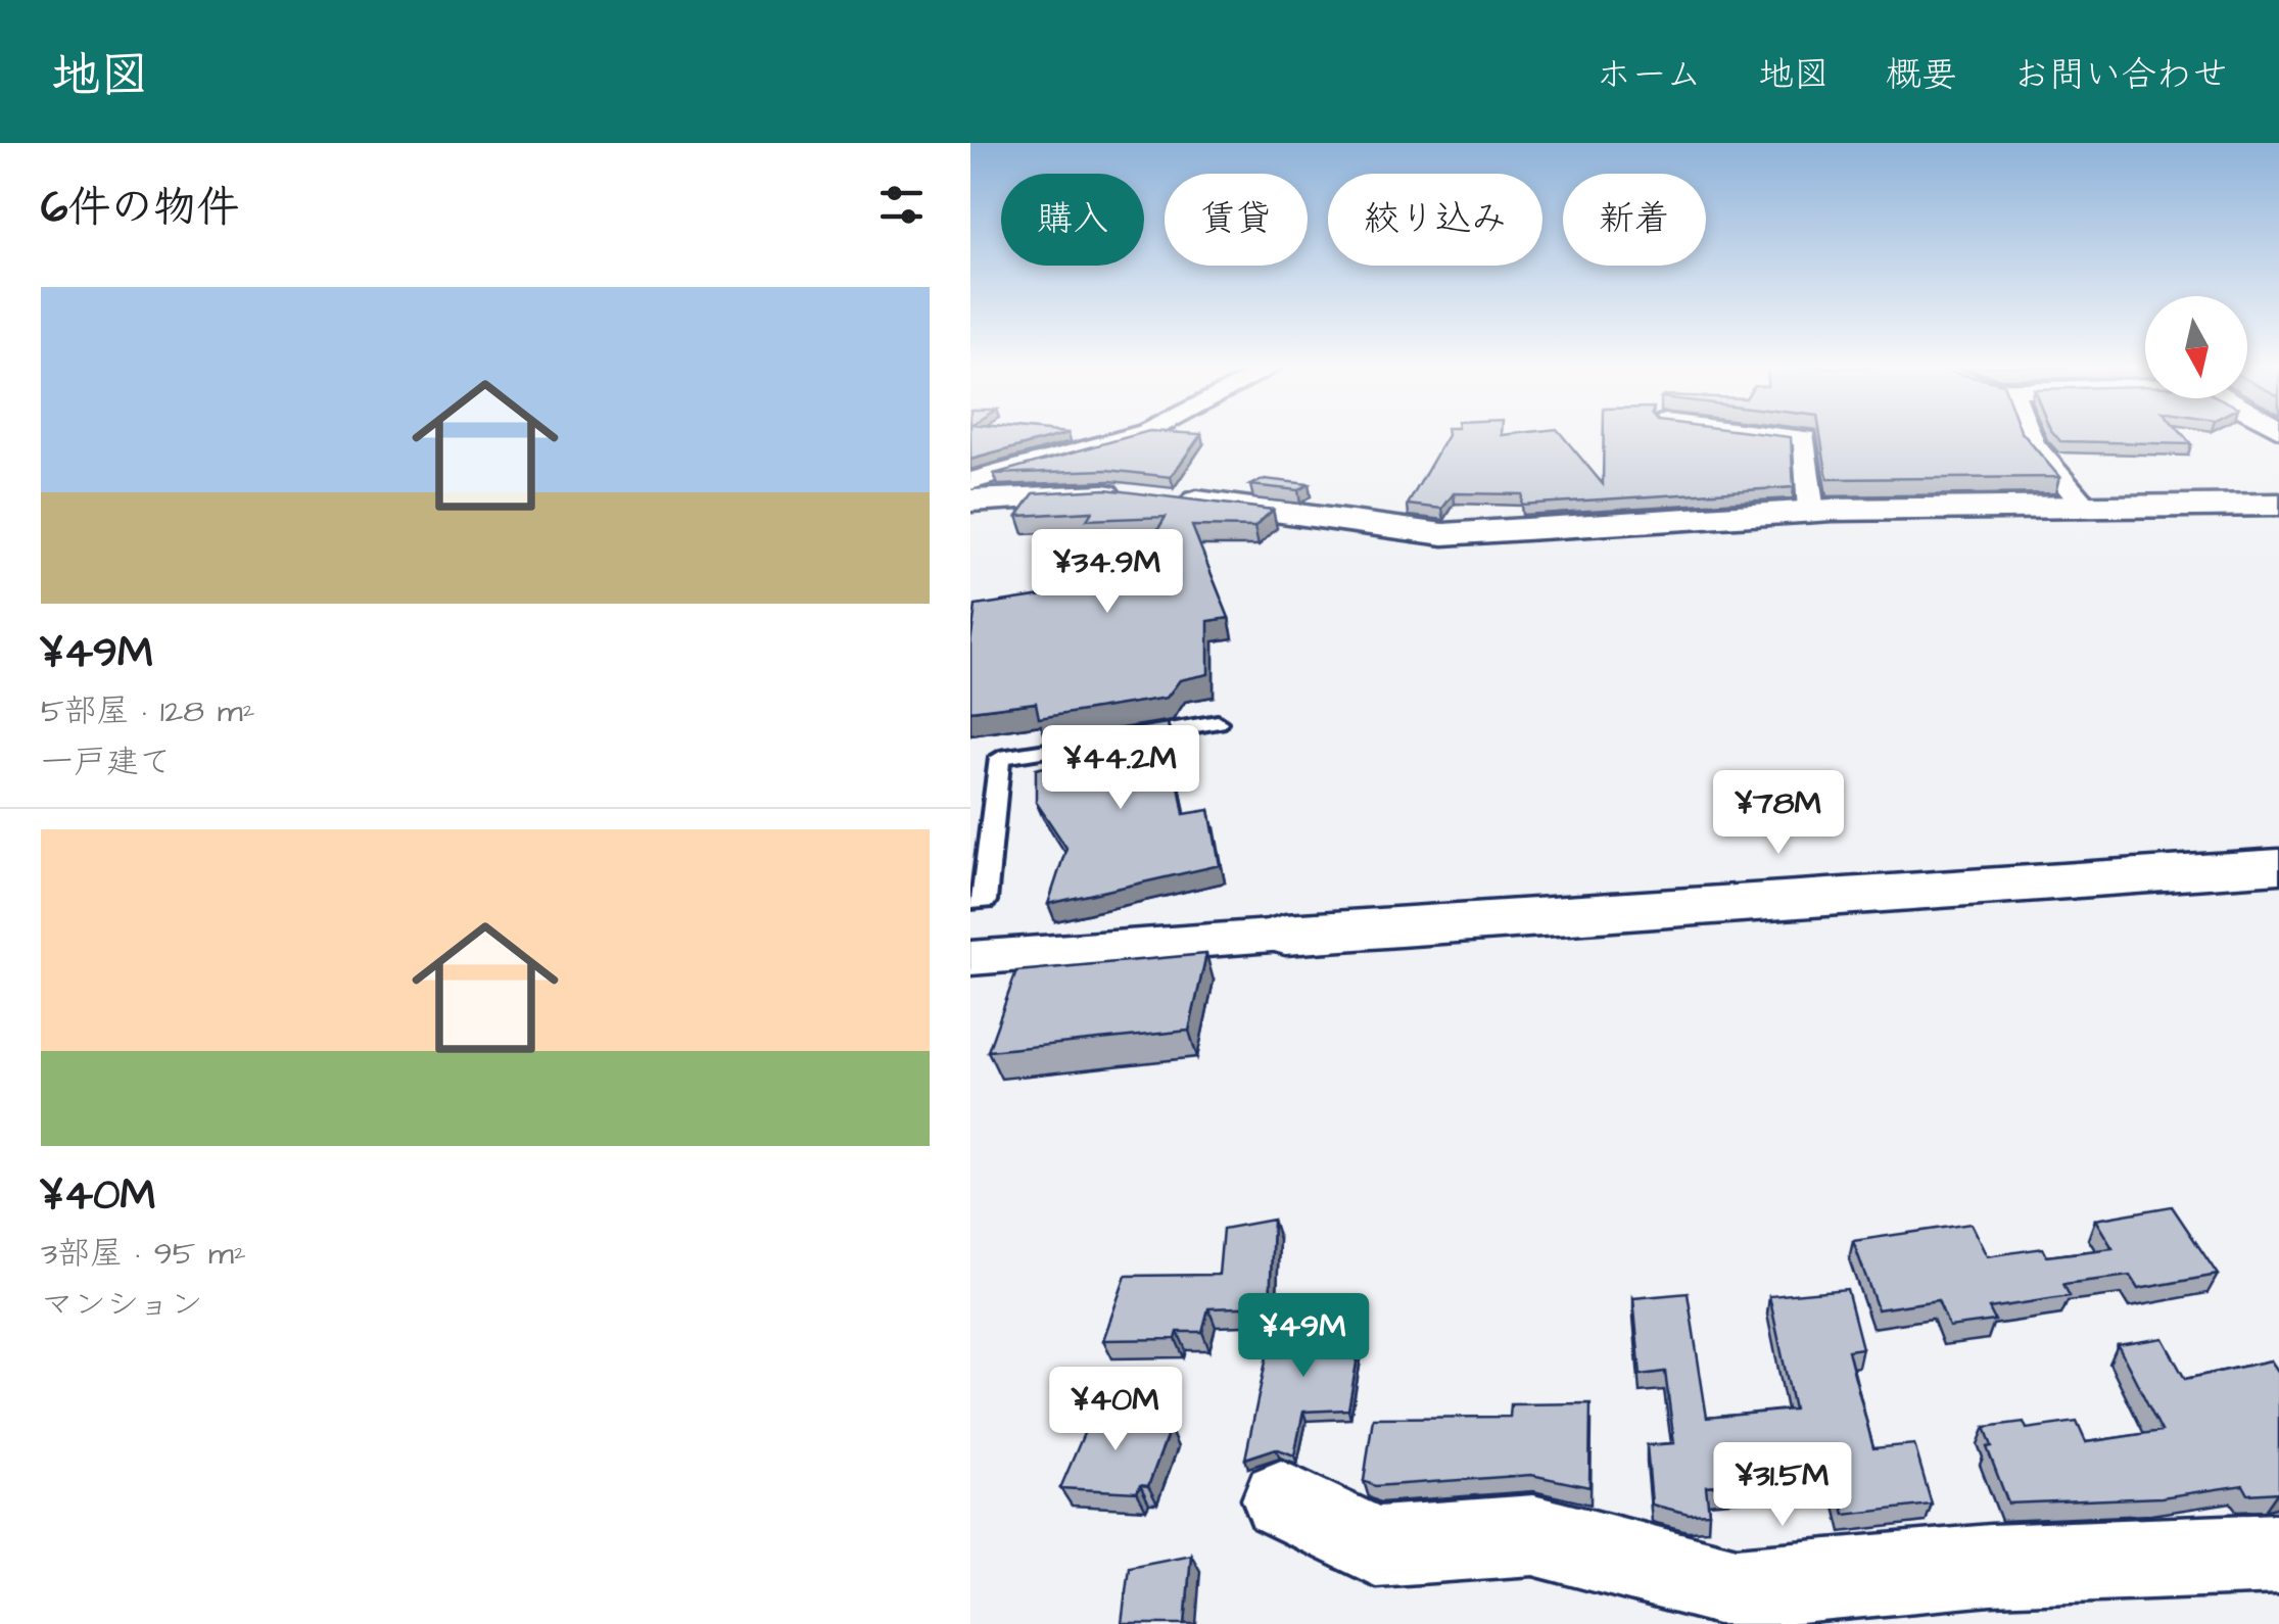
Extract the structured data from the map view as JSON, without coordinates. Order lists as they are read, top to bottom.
{
  "north": "bottom",
  "page": {
    "header": "地図",
    "nav": [
      "ホーム",
      "地図",
      "概要",
      "お問い合わせ"
    ],
    "heading": "6件の物件",
    "chip": [
      "購入",
      "賃貸",
      "絞り込み",
      "新着"
    ],
    "list": [
      {
        "name": "¥49M",
        "note": "5部屋 · 128 m² · 一戸建て"
      },
      {
        "name": "¥40M",
        "note": "3部屋 · 95 m² · マンション"
      }
    ],
    "price": [
      "¥34.9M",
      "¥44.2M",
      "¥78M",
      "¥49M",
      "¥40M",
      "¥31.5M"
    ]
  }
}
